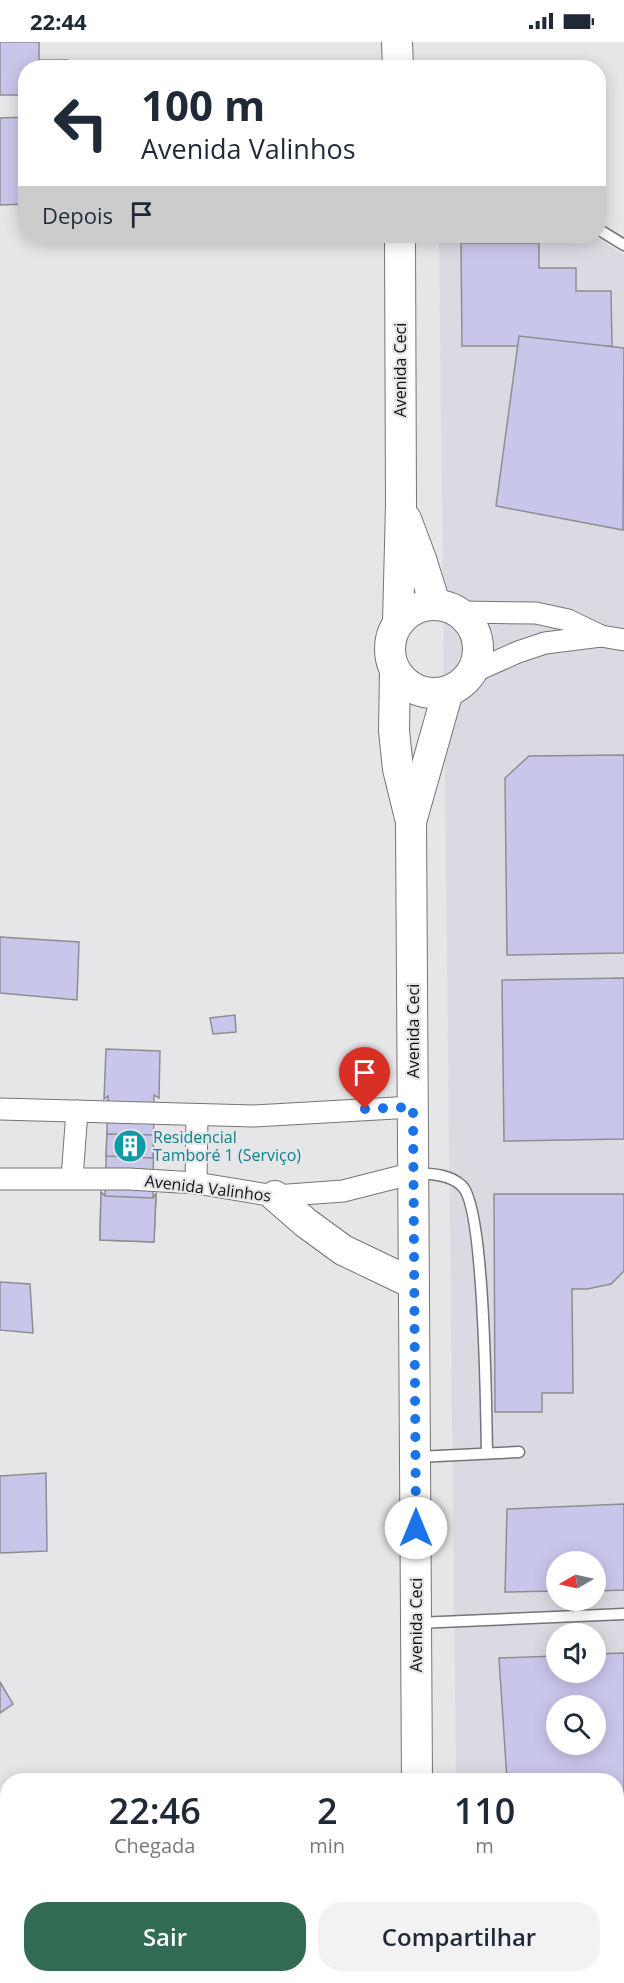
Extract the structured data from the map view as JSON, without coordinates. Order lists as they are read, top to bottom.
{
  "streets": {
    "main road": ["Avenida Ceci"],
    "street": ["Avenida Valinhos"]
  },
  "crossings": [
    ["Avenida Ceci", "Avenida Valinhos"]
  ],
  "places": {
    "building": ["Residencial Tamboré 1 (Serviço)"]
  },
  "north": "left",
  "page": {
    "status": "22:44",
    "turn": ["100 m", "Avenida Valinhos"],
    "then": "Depois",
    "eta": [
      "22:46",
      "Chegada",
      "2",
      "min",
      "110",
      "m"
    ],
    "buttons": ["Sair", "Compartilhar"]
  }
}
